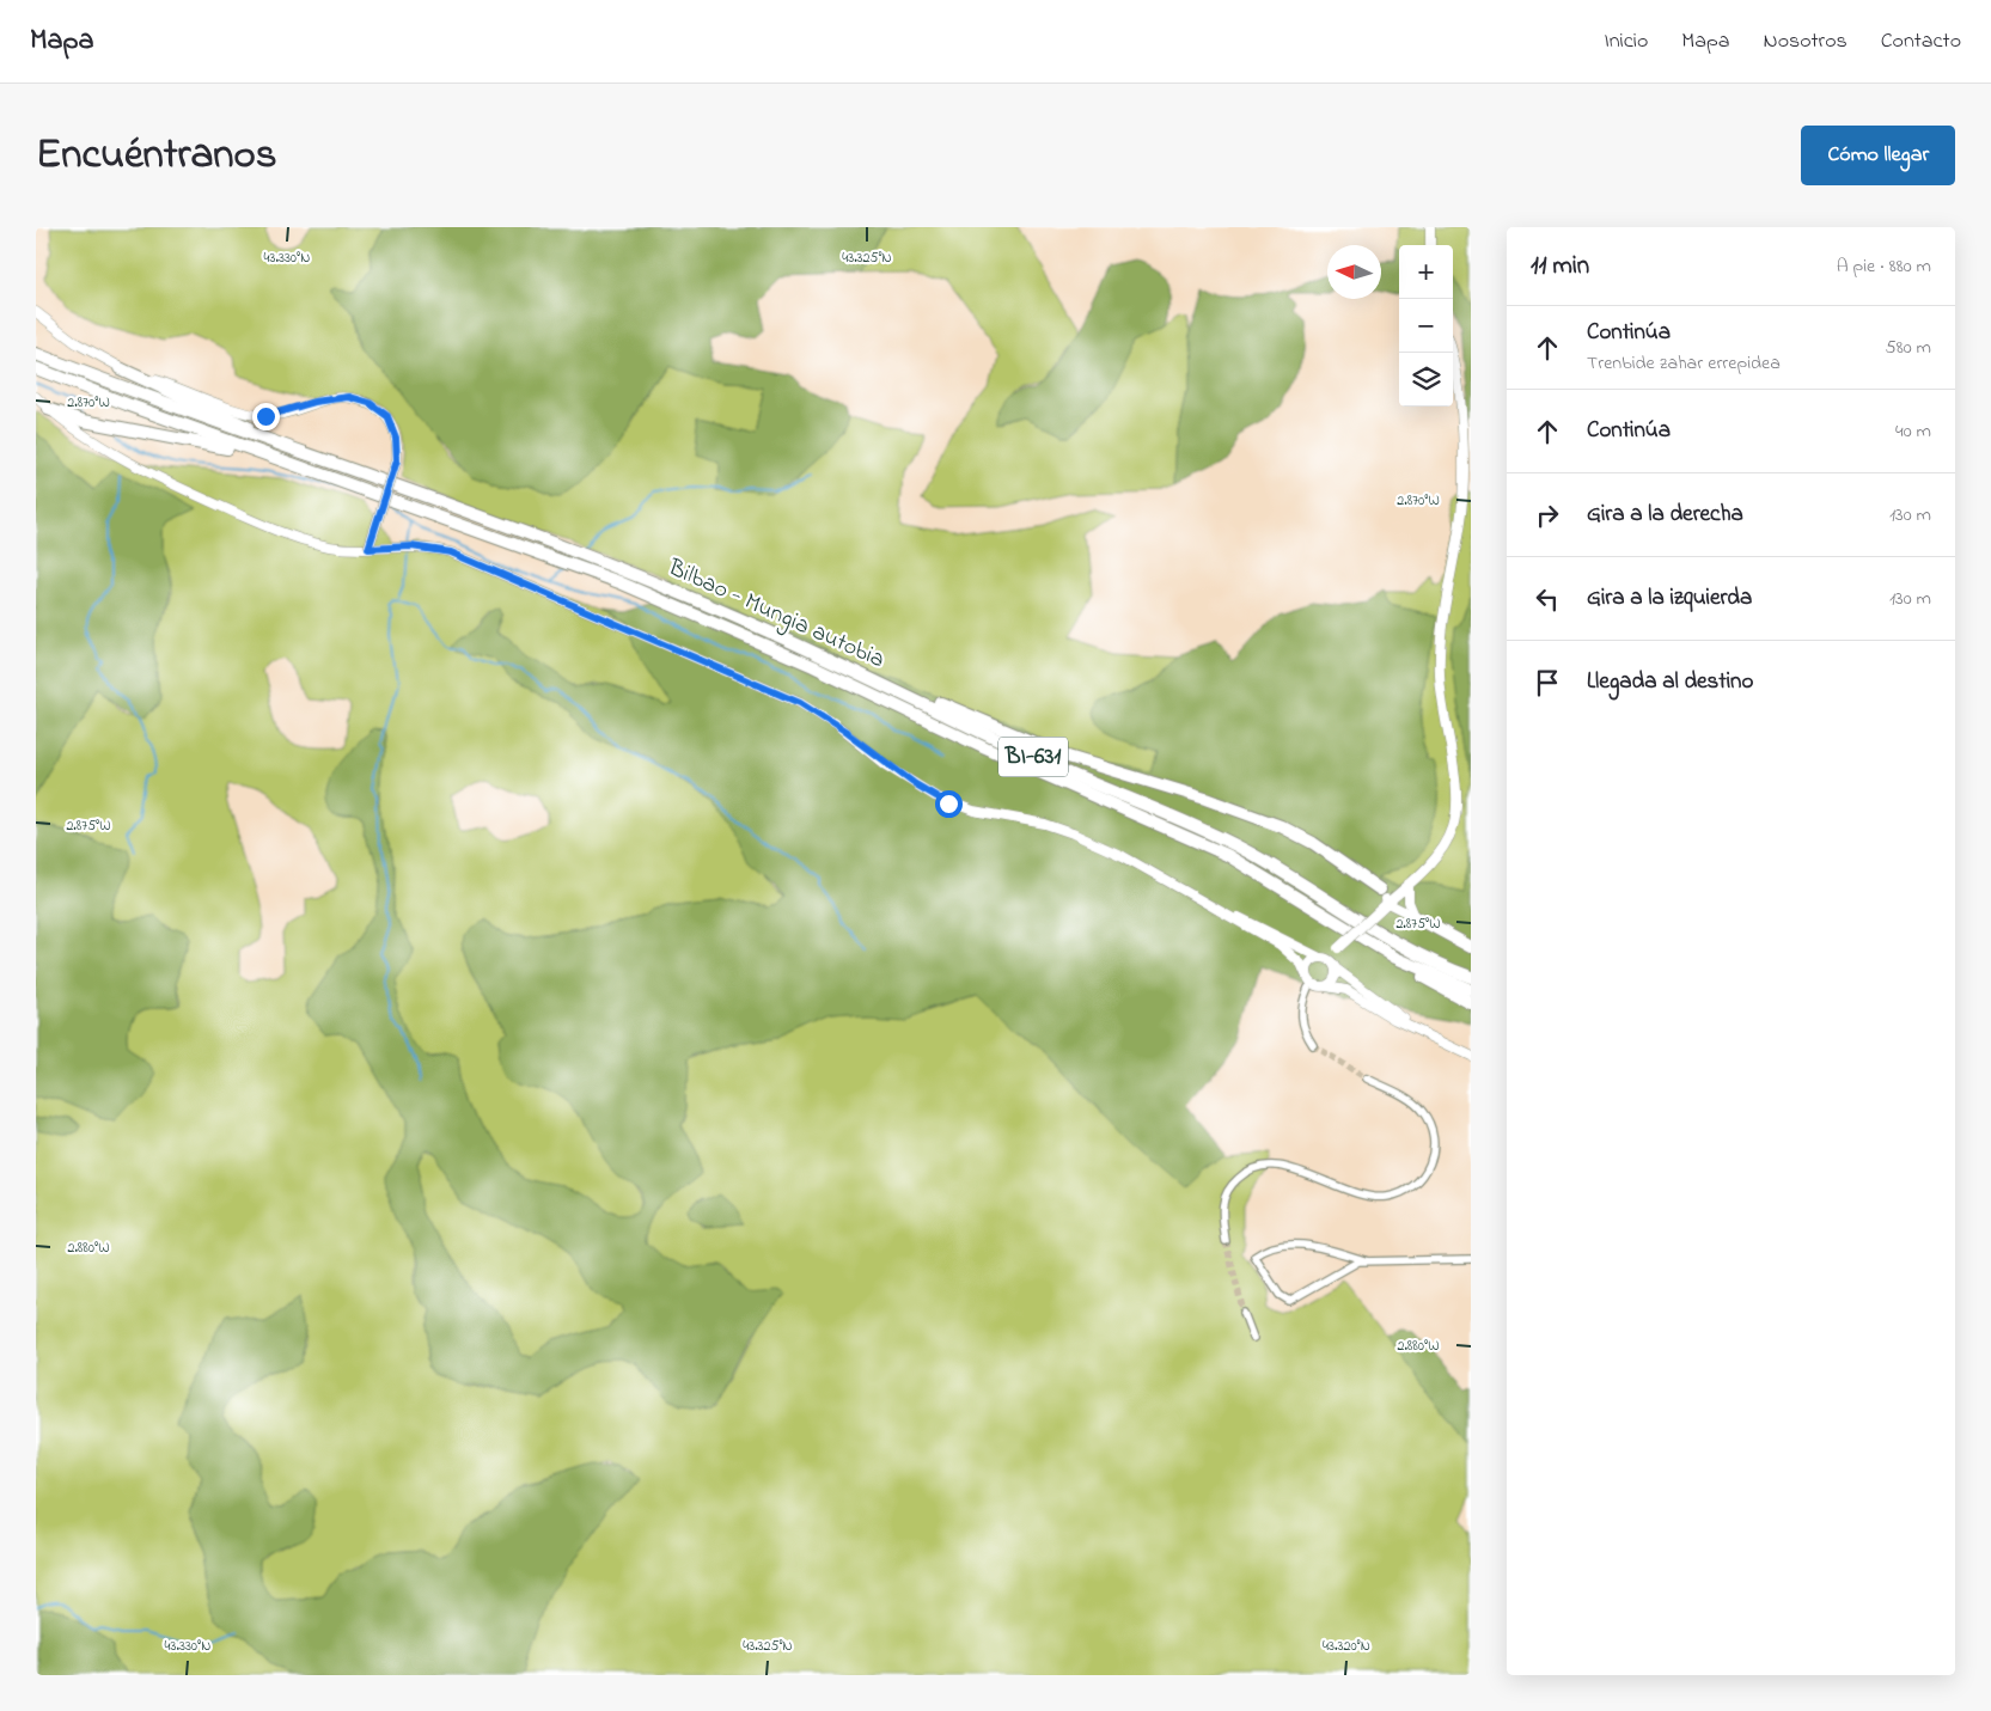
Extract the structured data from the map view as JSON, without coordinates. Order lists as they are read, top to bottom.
{
  "streets": {
    "highway": ["Bilbao - Mungia autobia", "BI-631"]
  },
  "north": "left",
  "page": {
    "header": "Mapa",
    "nav": [
      "Inicio",
      "Mapa",
      "Nosotros",
      "Contacto"
    ],
    "title": "Encuéntranos",
    "buttons": "Cómo llegar",
    "heading": ["11 min", "A pie · 880 m"],
    "map_buttons": ["+", "−"],
    "list": [
      ["Continúa", "Trenbide zahar errepidea", "580 m"],
      ["Continúa", "40 m"],
      ["Gira a la derecha", "130 m"],
      ["Gira a la izquierda", "130 m"],
      "Llegada al destino"
    ]
  },
  "coordinates": [
    "43.330°N",
    "43.325°N",
    "2.870°W",
    "2.875°W",
    "2.880°W",
    "43.320°N"
  ]
}
